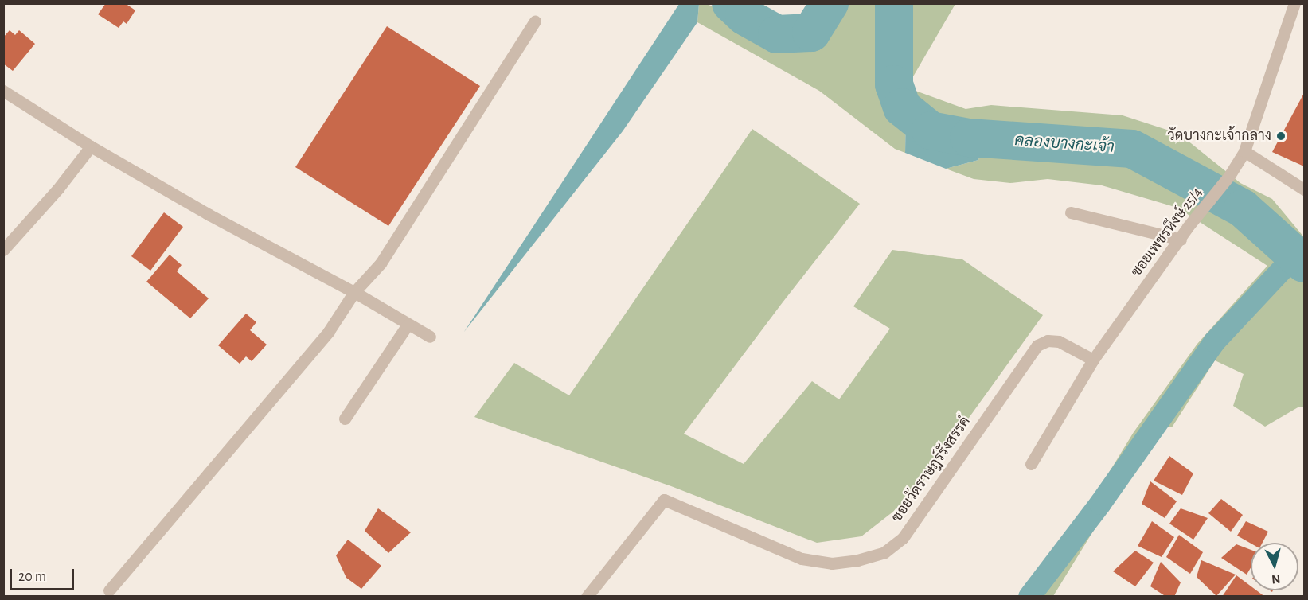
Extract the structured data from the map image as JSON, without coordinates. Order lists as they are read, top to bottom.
{
  "streets": {
    "street": ["ซอยเพชรหึงษ์ 25/4", "ซอยวัดราษฎร์รังสรรค์"]
  },
  "crossings": [
    ["ซอยเพชรหึงษ์ 25/4", "ซอยวัดราษฎร์รังสรรค์"]
  ],
  "water": ["คลองบางกะเจ้า"],
  "places": ["วัดบางกะเจ้ากลาง"],
  "scale_bar": "20 m",
  "north": "bottom"
}
